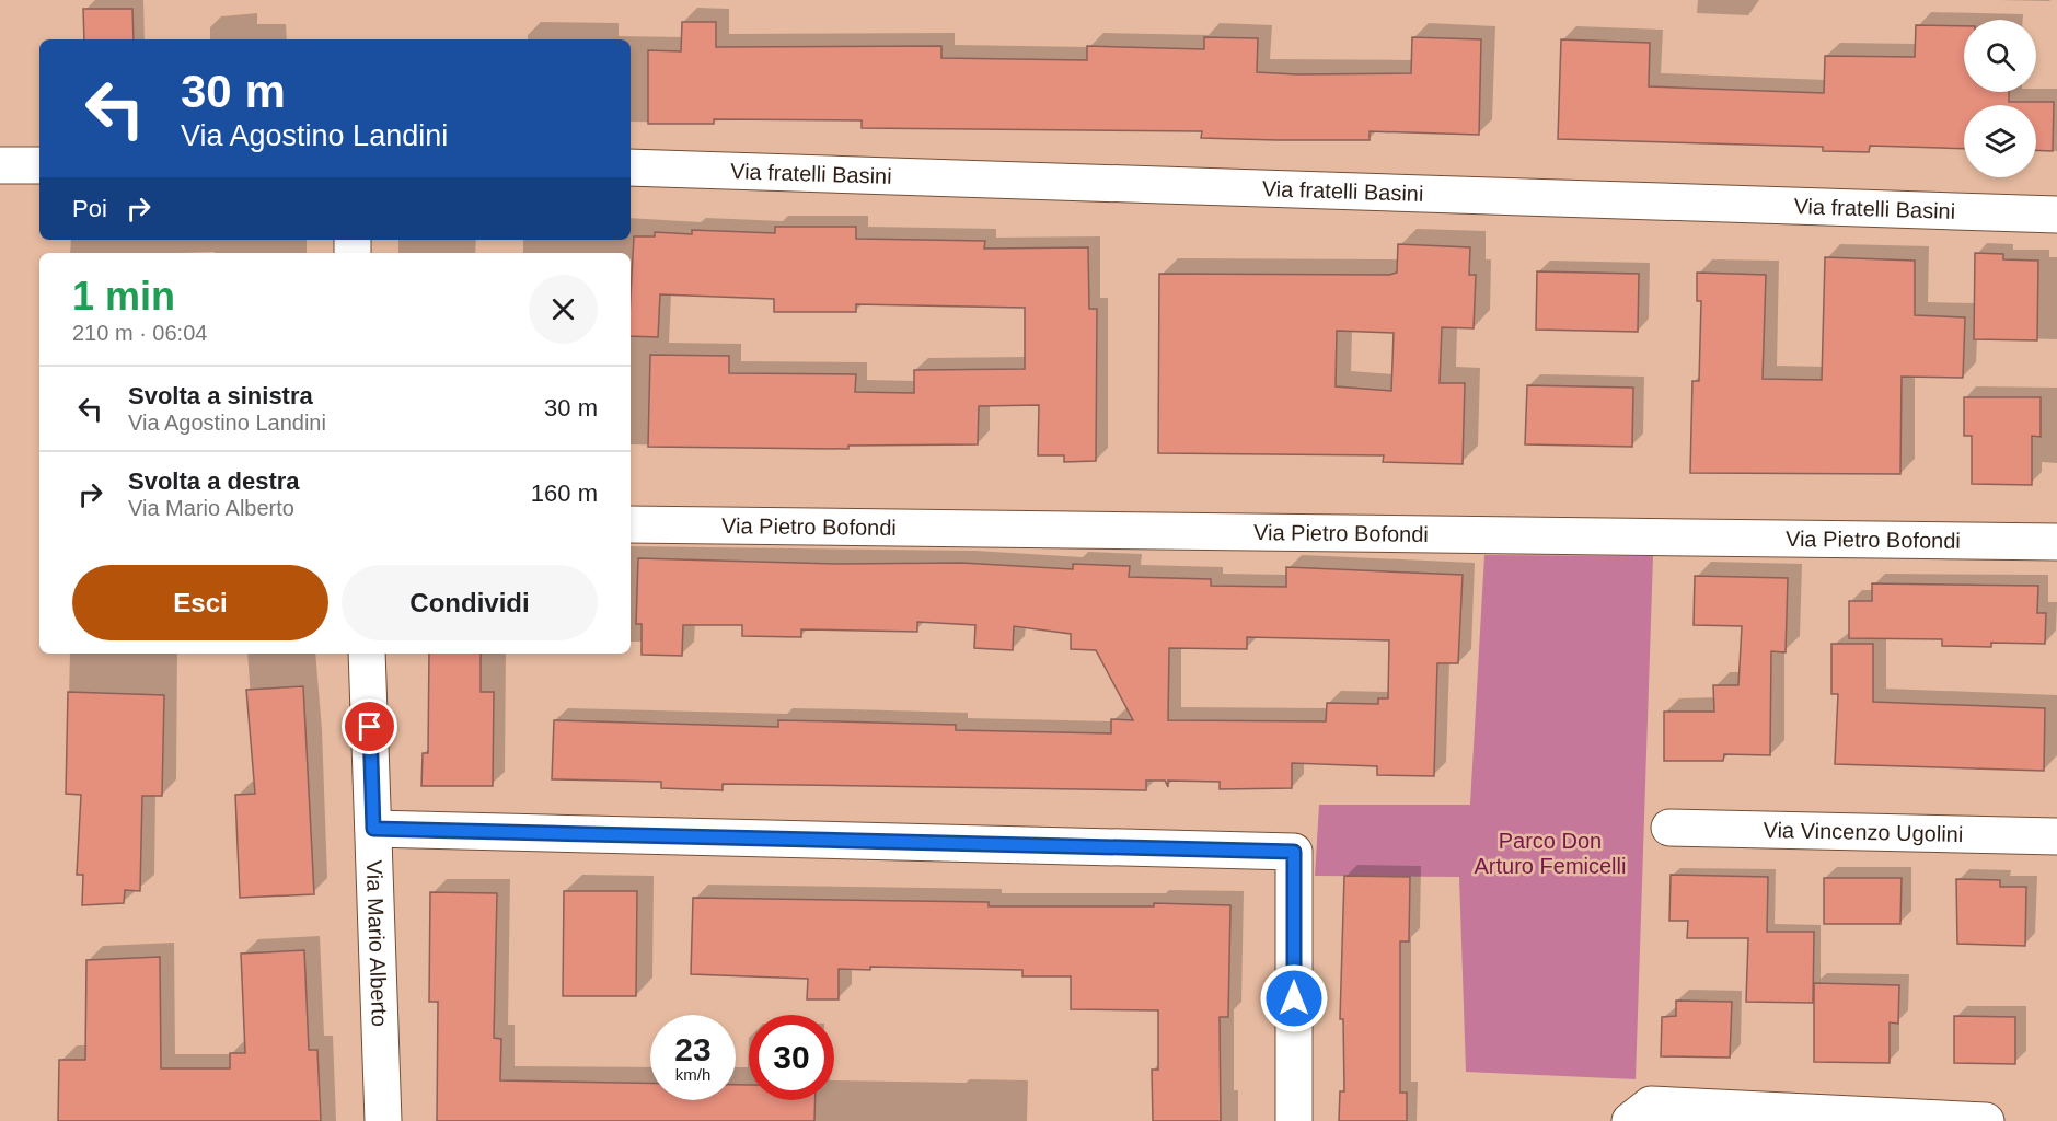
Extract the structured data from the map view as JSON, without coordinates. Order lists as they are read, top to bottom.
{
  "streets": {
    "street": [
      "Via fratelli Basini",
      "Via Pietro Bofondi",
      "Via Vincenzo Ugolini",
      "Via Mario Alberto"
    ]
  },
  "parks": ["Parco Don Arturo Femicelli"],
  "page": {
    "turn": ["30 m", "Via Agostino Landini"],
    "then": "Poi",
    "heading": ["1 min", "210 m · 06:04"],
    "list": [
      {
        "name": "Svolta a sinistra",
        "note": "Via Agostino Landini",
        "value": "30 m"
      },
      {
        "name": "Svolta a destra",
        "note": "Via Mario Alberto",
        "value": "160 m"
      }
    ],
    "buttons": ["Esci", "Condividi"],
    "speed": "23 km/h",
    "limit": "30"
  }
}
